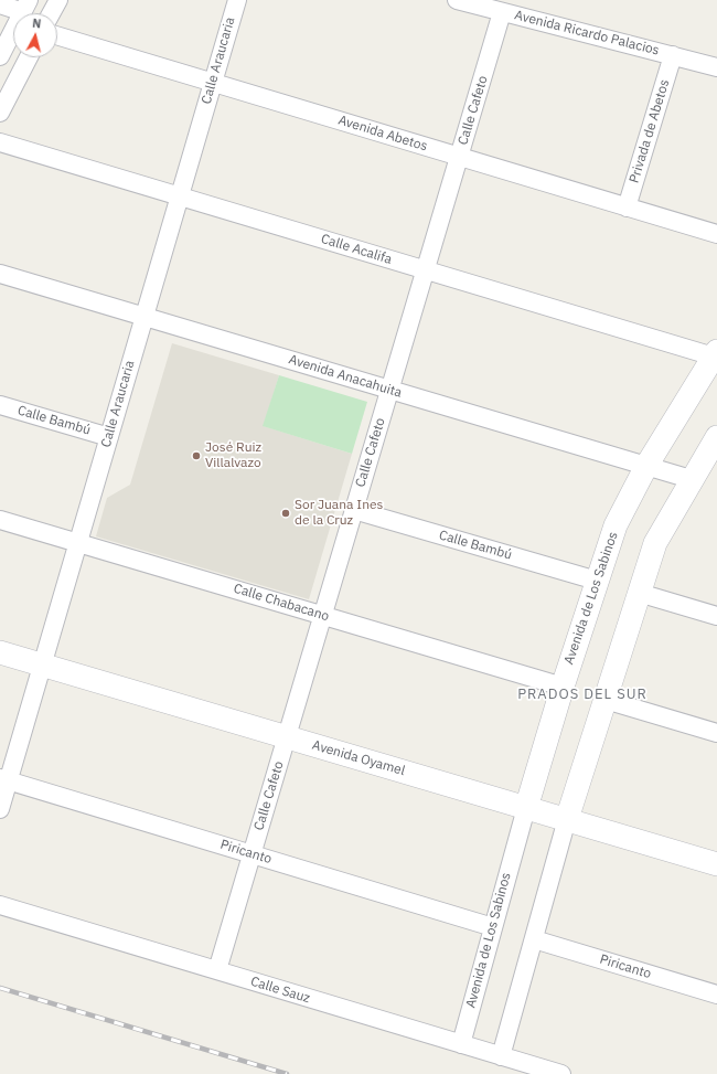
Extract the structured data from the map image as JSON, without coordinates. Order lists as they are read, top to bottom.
{
  "streets": {
    "street": [
      "Avenida Ricardo Palacios",
      "Calle Araucaria",
      "Calle Cafeto",
      "Privada de Abetos",
      "Avenida Abetos",
      "Calle Acalifa",
      "Avenida Anacahuita",
      "Calle Bambú",
      "Avenida de Los Sabinos",
      "Calle Chabacano",
      "Avenida Oyamel",
      "Piricanto",
      "Calle Sauz"
    ]
  },
  "crossings": [
    ["Avenida Ricardo Palacios", "Calle Cafeto"],
    ["Avenida Ricardo Palacios", "Privada de Abetos"],
    ["Calle Araucaria", "Avenida Abetos"],
    ["Calle Araucaria", "Calle Acalifa"],
    ["Calle Araucaria", "Avenida Anacahuita"],
    ["Calle Araucaria", "Calle Bambú"],
    ["Calle Araucaria", "Calle Chabacano"],
    ["Calle Araucaria", "Avenida Oyamel"],
    ["Calle Araucaria", "Piricanto"],
    ["Calle Cafeto", "Avenida Abetos"],
    ["Calle Cafeto", "Calle Acalifa"],
    ["Calle Cafeto", "Avenida Anacahuita"],
    ["Calle Cafeto", "Calle Bambú"],
    ["Calle Cafeto", "Calle Chabacano"],
    ["Calle Cafeto", "Avenida Oyamel"],
    ["Calle Cafeto", "Piricanto"],
    ["Calle Cafeto", "Calle Sauz"],
    ["Privada de Abetos", "Avenida Abetos"],
    ["Calle Acalifa", "Avenida de Los Sabinos"],
    ["Avenida Anacahuita", "Avenida de Los Sabinos"],
    ["Calle Bambú", "Avenida de Los Sabinos"],
    ["Avenida de Los Sabinos", "Calle Chabacano"],
    ["Avenida de Los Sabinos", "Avenida Oyamel"],
    ["Avenida de Los Sabinos", "Piricanto"],
    ["Avenida de Los Sabinos", "Calle Sauz"]
  ],
  "districts": ["PRADOS DEL SUR"],
  "places": ["José Ruiz Villalvazo", "Sor Juana Ines de la Cruz"],
  "north": "top"
}
